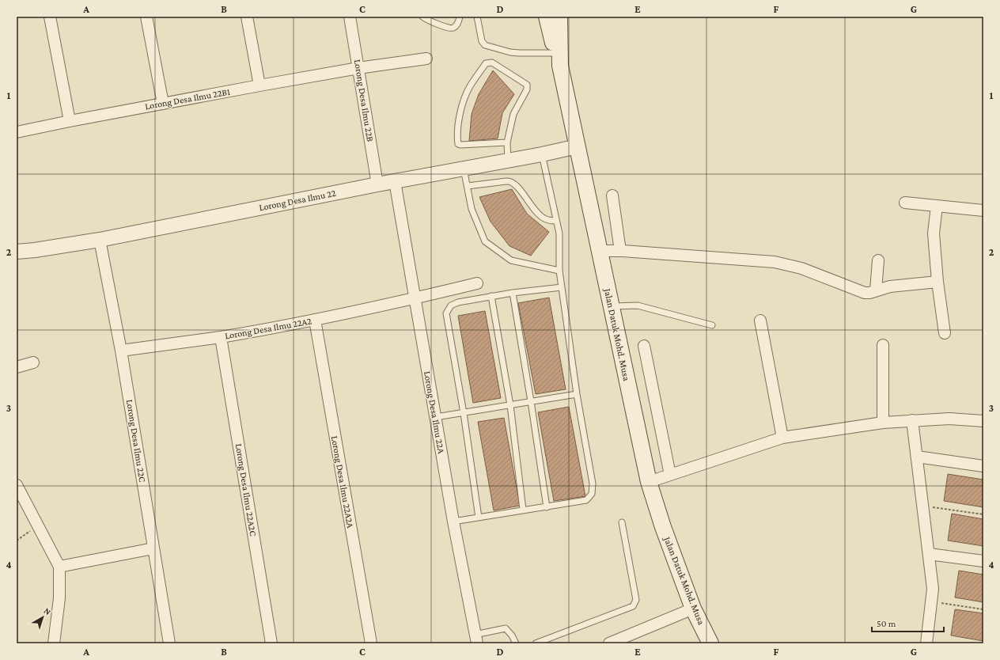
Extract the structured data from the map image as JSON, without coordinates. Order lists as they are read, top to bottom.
{
  "streets": {
    "main road": ["Jalan Datuk Mohd. Musa"],
    "street": [
      "Lorong Desa Ilmu 22B1",
      "Lorong Desa Ilmu 22B",
      "Lorong Desa Ilmu 22",
      "Lorong Desa Ilmu 22A2",
      "Lorong Desa Ilmu 22A",
      "Lorong Desa Ilmu 22C",
      "Lorong Desa Ilmu 22A2A",
      "Lorong Desa Ilmu 22A2C"
    ]
  },
  "crossings": [
    ["Lorong Desa Ilmu 22B1", "Lorong Desa Ilmu 22B"],
    ["Lorong Desa Ilmu 22B", "Lorong Desa Ilmu 22"],
    ["Lorong Desa Ilmu 22", "Jalan Datuk Mohd. Musa"],
    ["Lorong Desa Ilmu 22", "Lorong Desa Ilmu 22A"],
    ["Lorong Desa Ilmu 22", "Lorong Desa Ilmu 22C"],
    ["Lorong Desa Ilmu 22A2", "Lorong Desa Ilmu 22A"],
    ["Lorong Desa Ilmu 22A2", "Lorong Desa Ilmu 22C"],
    ["Lorong Desa Ilmu 22A2", "Lorong Desa Ilmu 22A2A"],
    ["Lorong Desa Ilmu 22A2", "Lorong Desa Ilmu 22A2C"]
  ],
  "scale_bar": "50 m",
  "north": "top right",
  "grid": {
    "columns": [
      "A",
      "B",
      "C",
      "D",
      "E",
      "F",
      "G"
    ],
    "rows": [
      "1",
      "2",
      "3",
      "4"
    ]
  }
}
